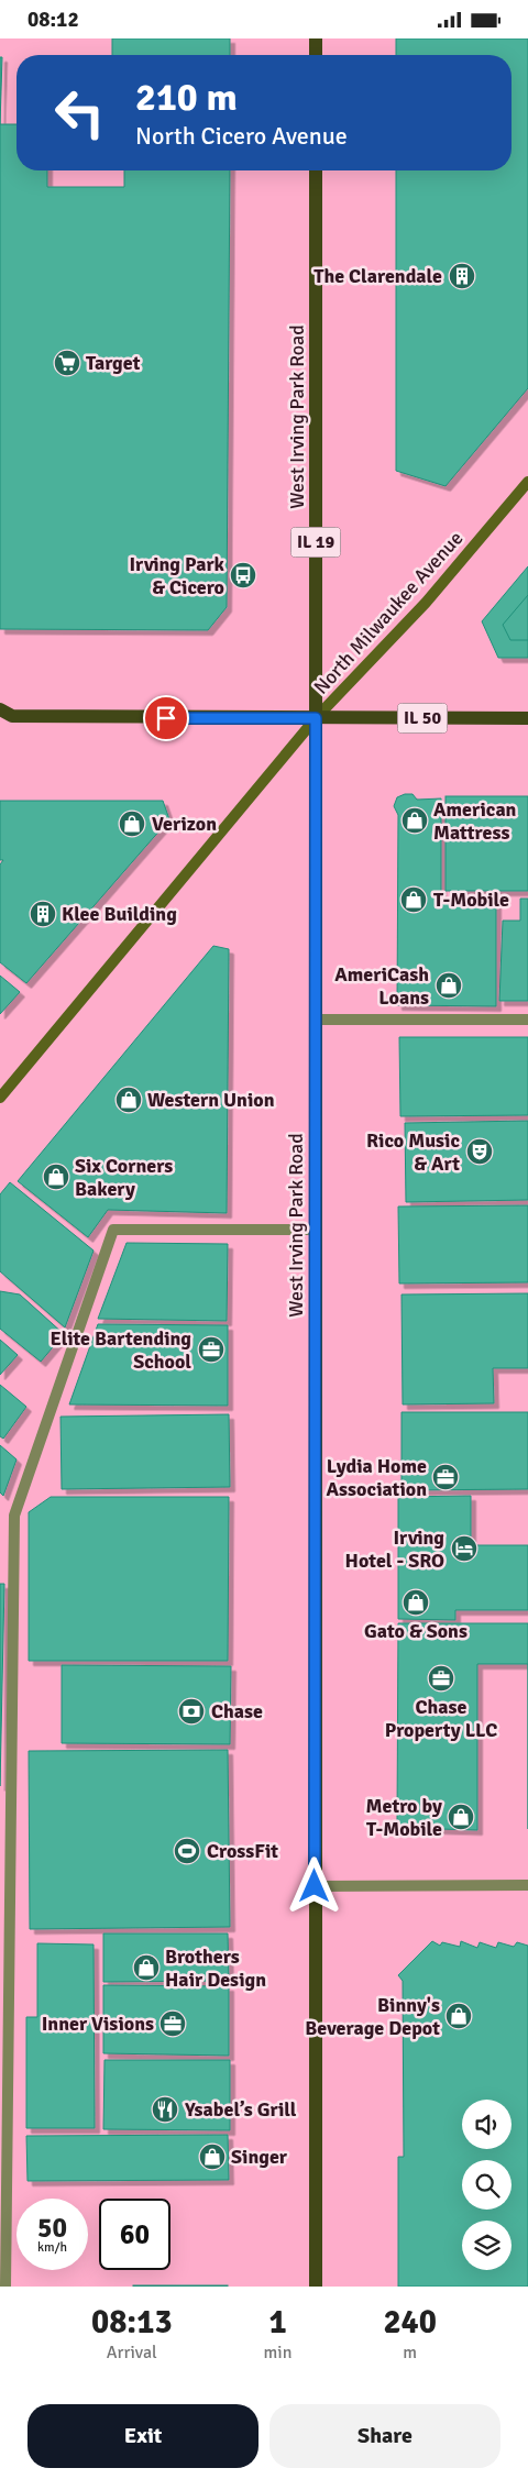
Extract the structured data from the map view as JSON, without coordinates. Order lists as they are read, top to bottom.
{
  "streets": {
    "main road": [
      "West Irving Park Road",
      "IL 19",
      "North Milwaukee Avenue",
      "IL 50"
    ]
  },
  "crossings": [
    ["West Irving Park Road", "North Milwaukee Avenue"],
    ["West Irving Park Road", "IL 50"],
    ["North Milwaukee Avenue", "IL 50"]
  ],
  "places": {
    "building": ["The Clarendale", "Klee Building"],
    "supermarket": ["Target"],
    "bus stop": ["Irving Park & Cicero"],
    "shop": [
      "American Mattress",
      "Verizon",
      "T-Mobile",
      "AmeriCash Loans",
      "Western Union",
      "Six Corners Bakery",
      "Gato & Sons",
      "Metro by T-Mobile",
      "Brothers Hair Design",
      "Binny's Beverage Depot",
      "Singer"
    ],
    "theatre": ["Rico Music & Art"],
    "office": [
      "Elite Bartending School",
      "Lydia Home Association",
      "Chase Property LLC",
      "Inner Visions"
    ],
    "hotel": ["Irving Hotel - SRO"],
    "bank": ["Chase"],
    "sports": ["CrossFit"],
    "restaurant": ["Ysabel’s Grill"]
  },
  "page": {
    "status": "08:12",
    "turn": ["210 m", "North Cicero Avenue"],
    "speed": "50 km/h",
    "limit": "60",
    "eta": [
      "08:13",
      "Arrival",
      "1",
      "min",
      "240",
      "m"
    ],
    "buttons": ["Exit", "Share"]
  }
}
